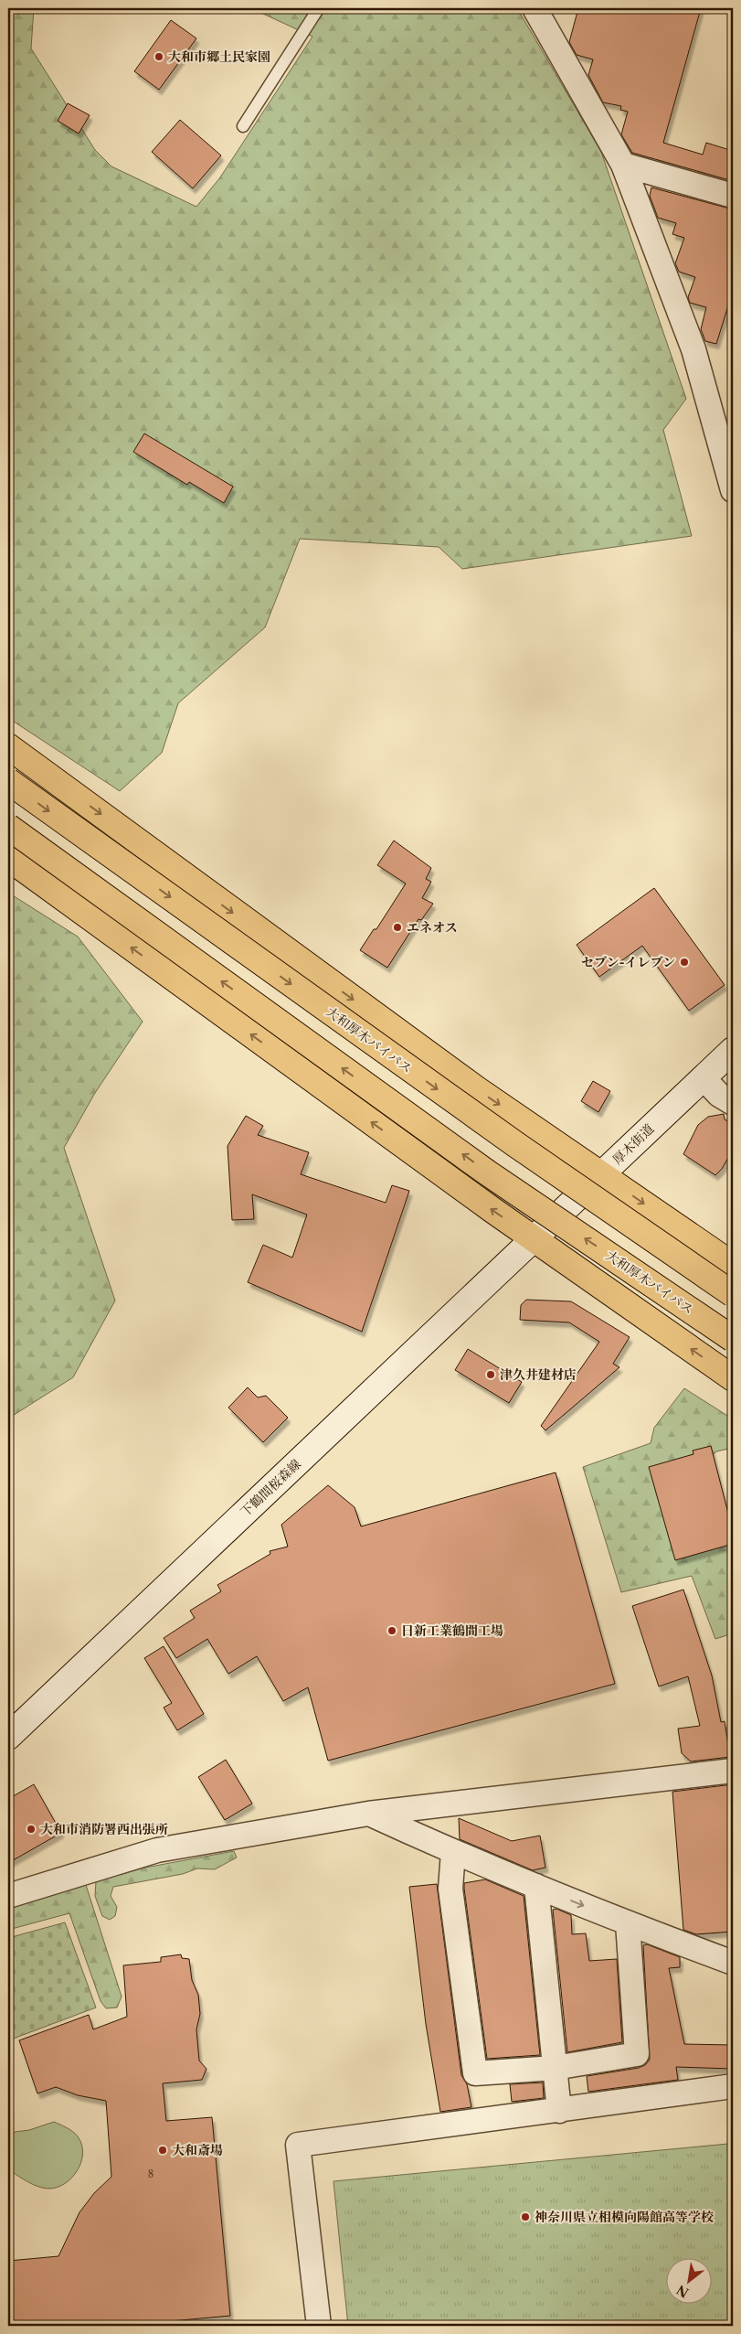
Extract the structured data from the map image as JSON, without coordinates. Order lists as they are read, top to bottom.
{
  "streets": {
    "highway": ["大和厚木バイパス"],
    "street": ["厚木街道", "下鶴間桜森線"]
  },
  "crossings": [
    ["厚木街道", "下鶴間桜森線"]
  ],
  "places": [
    "大和市郷土民家園",
    "エネオス",
    "セブン-イレブン",
    "津久井建材店",
    "日新工業鶴間工場",
    "大和市消防署西出張所",
    "大和斎場",
    "神奈川県立相模向陽館高等学校"
  ],
  "house_numbers": ["8"],
  "north": "bottom left"
}
